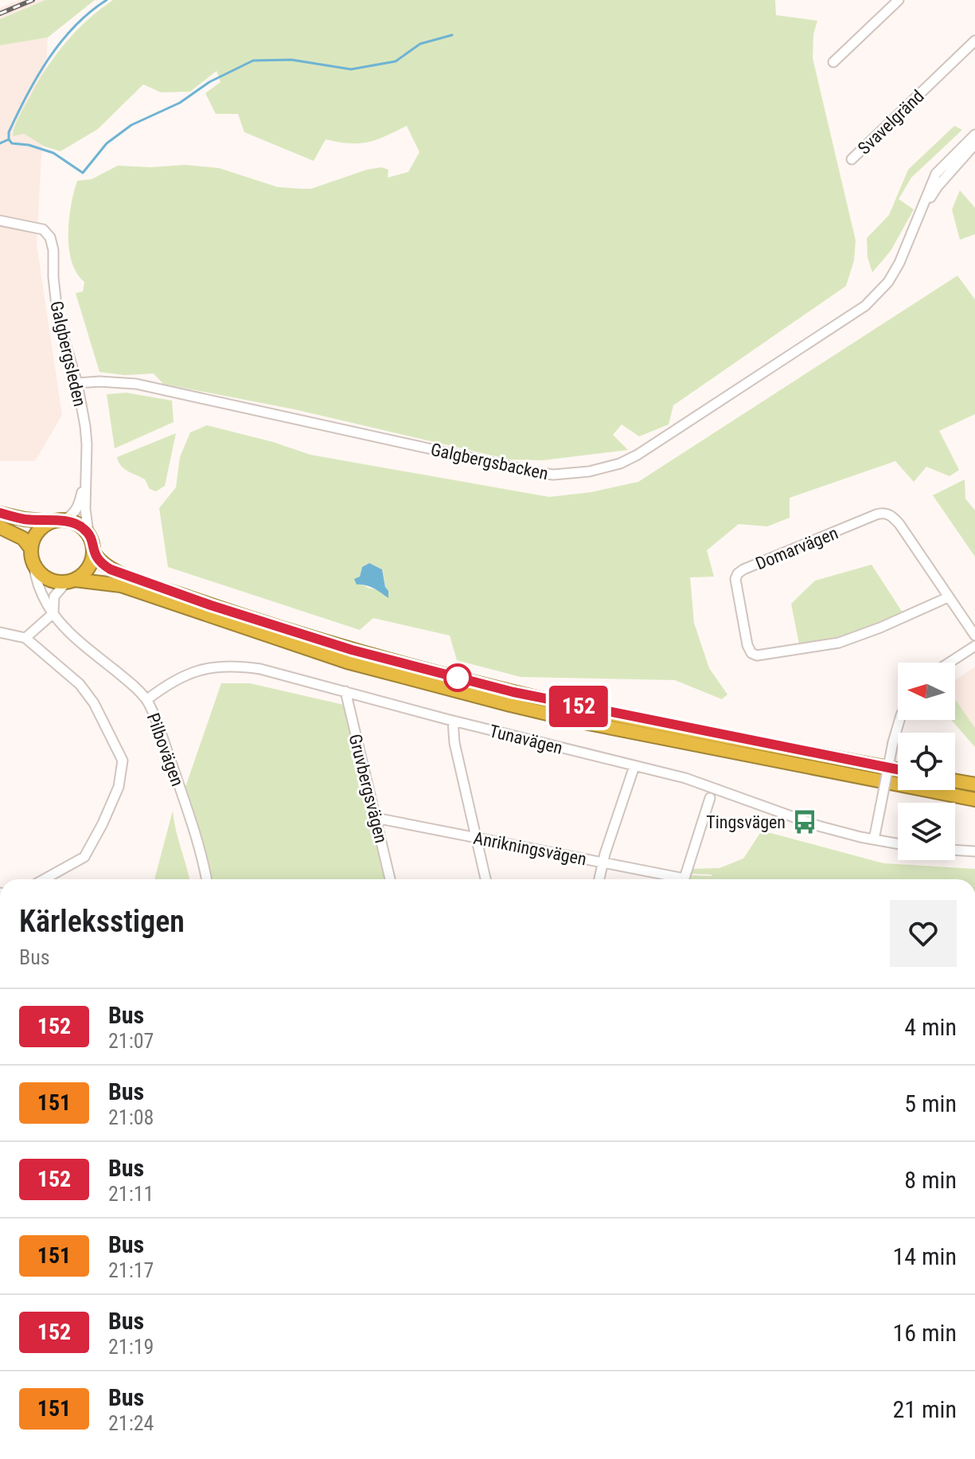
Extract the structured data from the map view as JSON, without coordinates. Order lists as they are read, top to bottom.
{
  "streets": {
    "street": [
      "Svavelgränd",
      "Galgbergsleden",
      "Galgbergsbacken",
      "Domarvägen",
      "Tunavägen",
      "Pilbovägen",
      "Gruvbergsvägen",
      "Anrikningsvägen"
    ]
  },
  "crossings": [
    ["Galgbergsleden", "Galgbergsbacken"],
    ["Galgbergsleden", "Pilbovägen"],
    ["Tunavägen", "Pilbovägen"],
    ["Tunavägen", "Gruvbergsvägen"],
    ["Gruvbergsvägen", "Anrikningsvägen"]
  ],
  "places": {
    "bus stop": ["Tingsvägen"]
  },
  "lines": ["bus line 152"],
  "north": "left",
  "page": {
    "on_map": "152",
    "heading": ["Kärleksstigen", "Bus"],
    "list": [
      {
        "mark": "152",
        "name": "Bus",
        "note": "21:07",
        "value": "4 min"
      },
      {
        "mark": "151",
        "name": "Bus",
        "note": "21:08",
        "value": "5 min"
      },
      {
        "mark": "152",
        "name": "Bus",
        "note": "21:11",
        "value": "8 min"
      },
      {
        "mark": "151",
        "name": "Bus",
        "note": "21:17",
        "value": "14 min"
      },
      {
        "mark": "152",
        "name": "Bus",
        "note": "21:19",
        "value": "16 min"
      },
      {
        "mark": "151",
        "name": "Bus",
        "note": "21:24",
        "value": "21 min"
      }
    ]
  }
}
